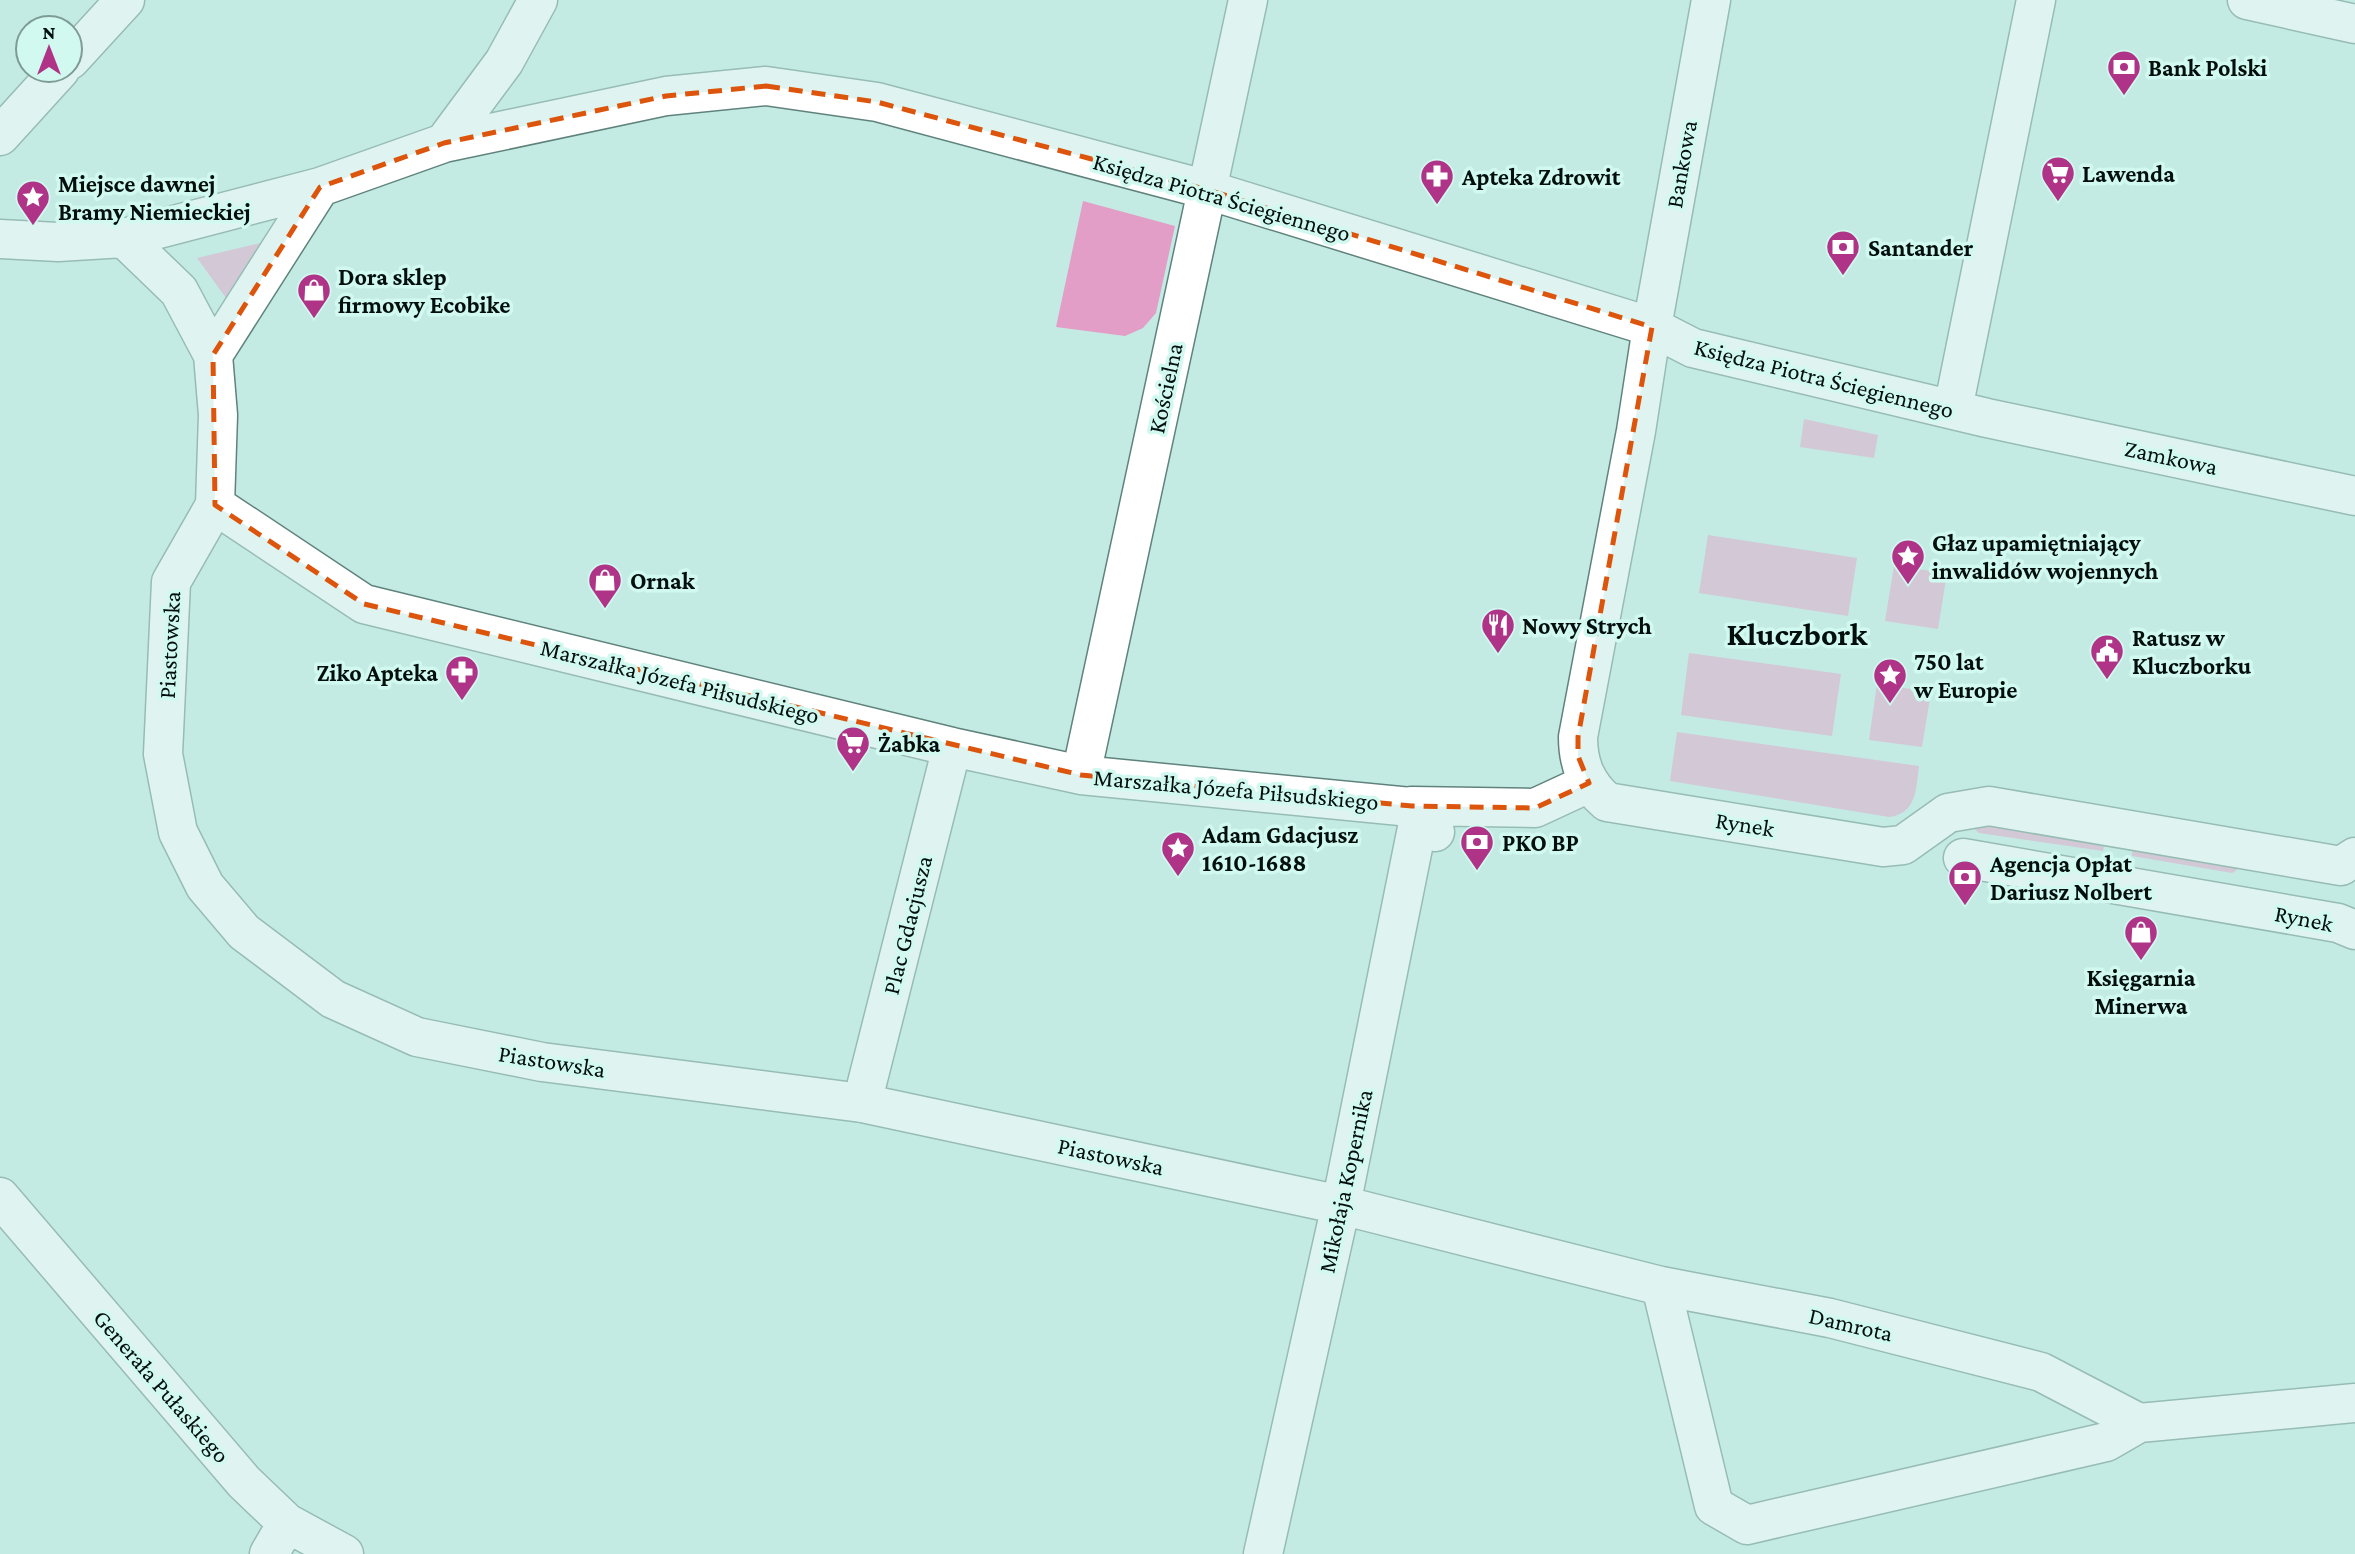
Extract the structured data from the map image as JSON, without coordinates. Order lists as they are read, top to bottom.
{
  "streets": {
    "street": [
      "Bankowa",
      "Księdza Piotra Ściegiennego",
      "Kościelna",
      "Zamkowa",
      "Piastowska",
      "Marszałka Józefa Piłsudskiego",
      "Rynek",
      "Plac Gdacjusza",
      "Mikołaja Kopernika",
      "Damrota",
      "Generała Pułaskiego"
    ]
  },
  "crossings": [
    ["Bankowa", "Księdza Piotra Ściegiennego"],
    ["Księdza Piotra Ściegiennego", "Kościelna"],
    ["Księdza Piotra Ściegiennego", "Zamkowa"],
    ["Kościelna", "Marszałka Józefa Piłsudskiego"],
    ["Piastowska", "Marszałka Józefa Piłsudskiego"],
    ["Piastowska", "Plac Gdacjusza"],
    ["Piastowska", "Mikołaja Kopernika"],
    ["Piastowska", "Damrota"],
    ["Marszałka Józefa Piłsudskiego", "Rynek"],
    ["Marszałka Józefa Piłsudskiego", "Plac Gdacjusza"],
    ["Marszałka Józefa Piłsudskiego", "Mikołaja Kopernika"],
    ["Mikołaja Kopernika", "Damrota"]
  ],
  "districts": ["Kluczbork"],
  "places": {
    "bank": [
      "Bank Polski",
      "Santander",
      "PKO BP",
      "Agencja Opłat Dariusz Nolbert"
    ],
    "supermarket": ["Lawenda", "Żabka"],
    "pharmacy": ["Apteka Zdrowit", "Ziko Apteka"],
    "place": [
      "Miejsce dawnej Bramy Niemieckiej",
      "Głaz upamiętniający inwalidów wojennych",
      "750 lat w Europie",
      "Adam Gdacjusz 1610-1688"
    ],
    "shop": ["Dora sklep firmowy Ecobike", "Ornak", "Księgarnia Minerwa"],
    "restaurant": ["Nowy Strych"],
    "public building": ["Ratusz w Kluczborku"]
  },
  "north": "top"
}
